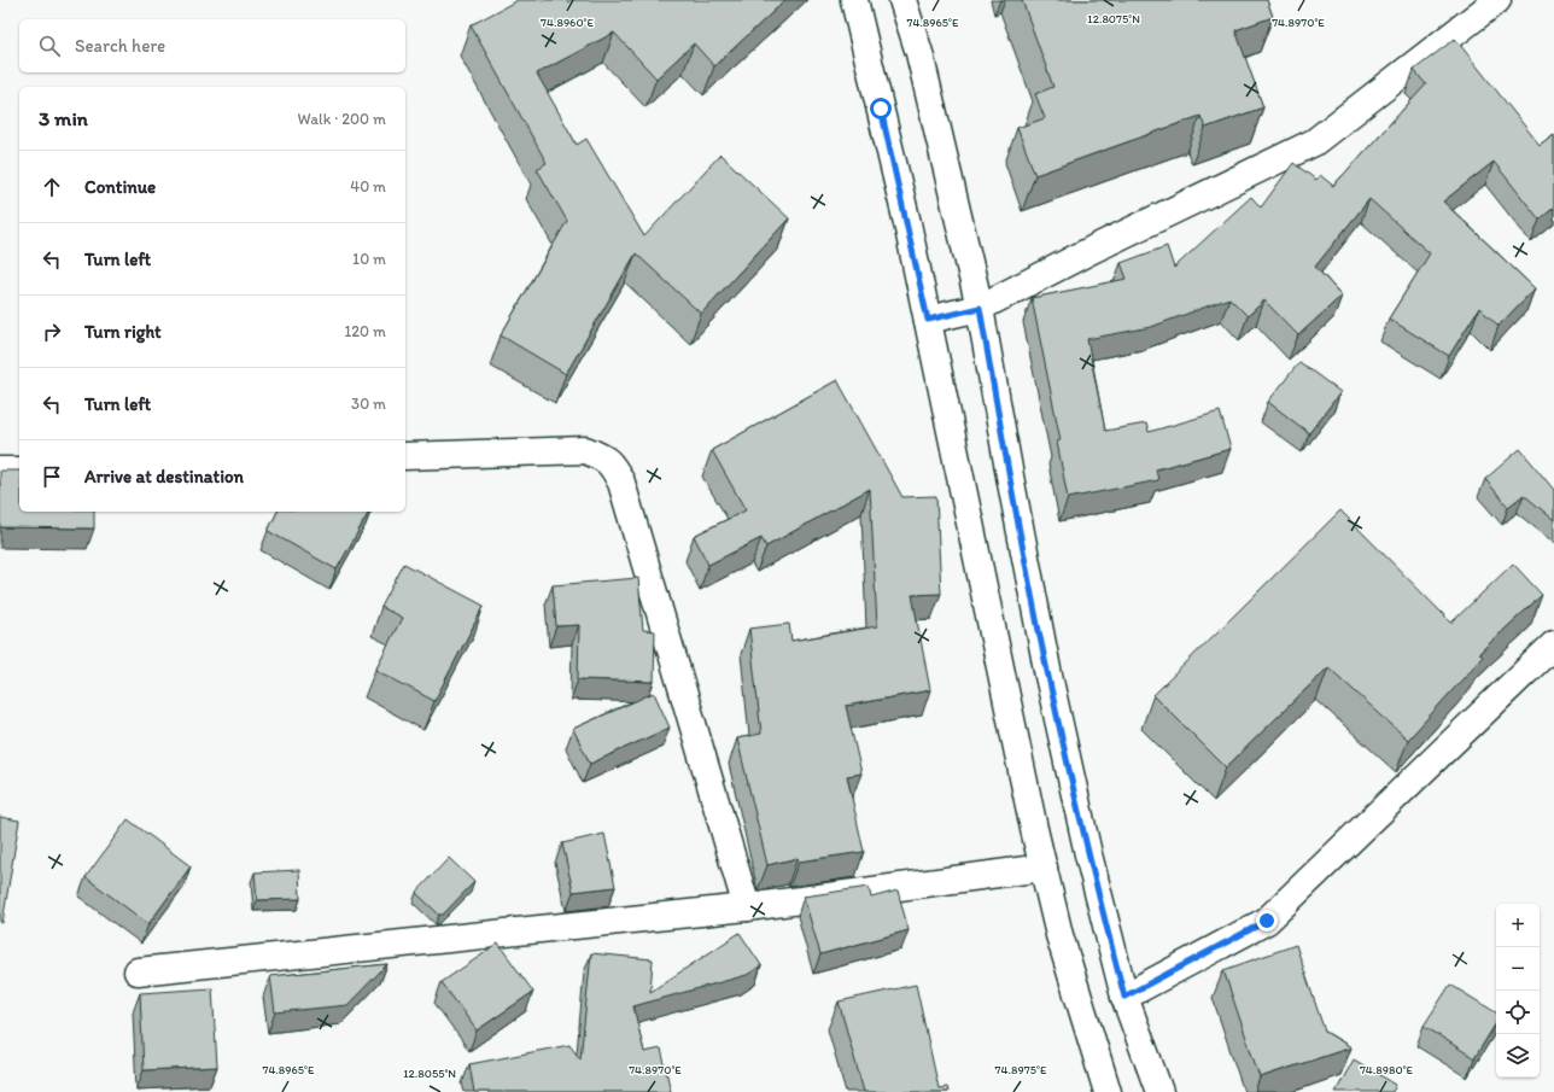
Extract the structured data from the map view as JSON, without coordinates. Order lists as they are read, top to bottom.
{
  "page": {
    "search": "Search here",
    "heading": ["3 min", "Walk · 200 m"],
    "list": [
      ["Continue", "40 m"],
      ["Turn left", "10 m"],
      ["Turn right", "120 m"],
      ["Turn left", "30 m"],
      "Arrive at destination"
    ],
    "map_buttons": ["+", "−"]
  },
  "coordinates": [
    "12.8075°N",
    "74.8960°E",
    "74.8965°E",
    "74.8970°E",
    "74.8975°E",
    "74.8980°E",
    "12.8055°N"
  ]
}
